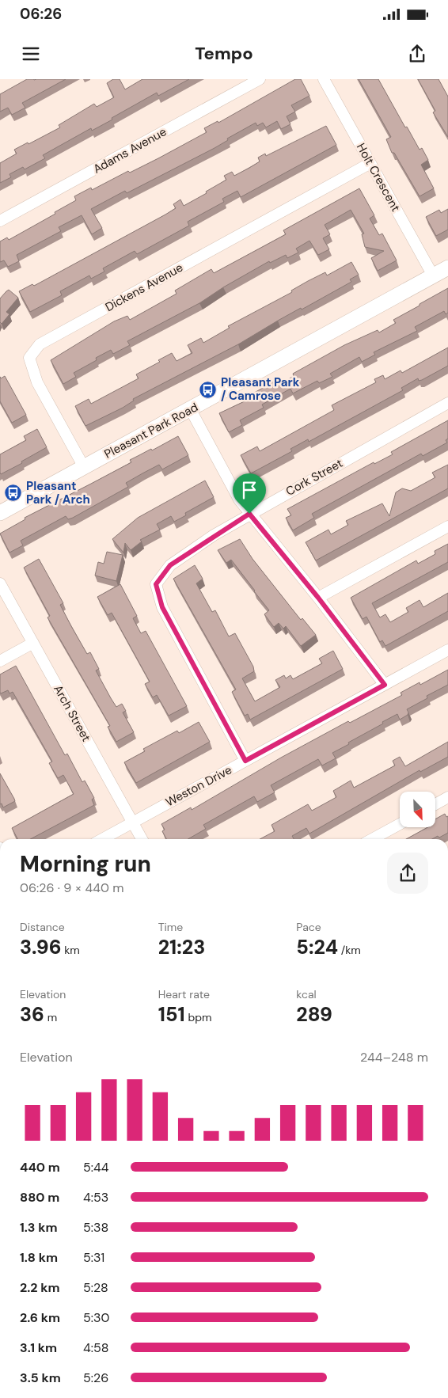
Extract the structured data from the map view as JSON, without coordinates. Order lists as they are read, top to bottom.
{
  "streets": {
    "street": [
      "Adams Avenue",
      "Holt Crescent",
      "Dickens Avenue",
      "Pleasant Park Road",
      "Cork Street",
      "Arch Street",
      "Weston Drive"
    ]
  },
  "crossings": [
    ["Holt Crescent", "Dickens Avenue"],
    ["Holt Crescent", "Pleasant Park Road"],
    ["Dickens Avenue", "Pleasant Park Road"],
    ["Cork Street", "Weston Drive"],
    ["Arch Street", "Weston Drive"]
  ],
  "places": {
    "bus stop": ["Pleasant Park / Camrose", "Pleasant Park / Arch"]
  },
  "north": "bottom right",
  "page": {
    "status": "06:26",
    "header": "Tempo",
    "heading": ["Morning run", "06:26 · 9 × 440 m"],
    "stats": [
      ["Distance", "3.96 km"],
      ["Time", "21:23"],
      ["Pace", "5:24 /km"],
      ["Elevation", "36 m"],
      ["Heart rate", "151 bpm"],
      ["kcal", "289"]
    ],
    "chart": ["Elevation", "244–248 m"],
    "list": [
      {
        "name": "440 m",
        "note": "5:44"
      },
      {
        "name": "880 m",
        "note": "4:53"
      },
      {
        "name": "1.3 km",
        "note": "5:38"
      },
      {
        "name": "1.8 km",
        "note": "5:31"
      },
      {
        "name": "2.2 km",
        "note": "5:28"
      },
      {
        "name": "2.6 km",
        "note": "5:30"
      },
      {
        "name": "3.1 km",
        "note": "4:58"
      },
      {
        "name": "3.5 km",
        "note": "5:26"
      }
    ]
  }
}
